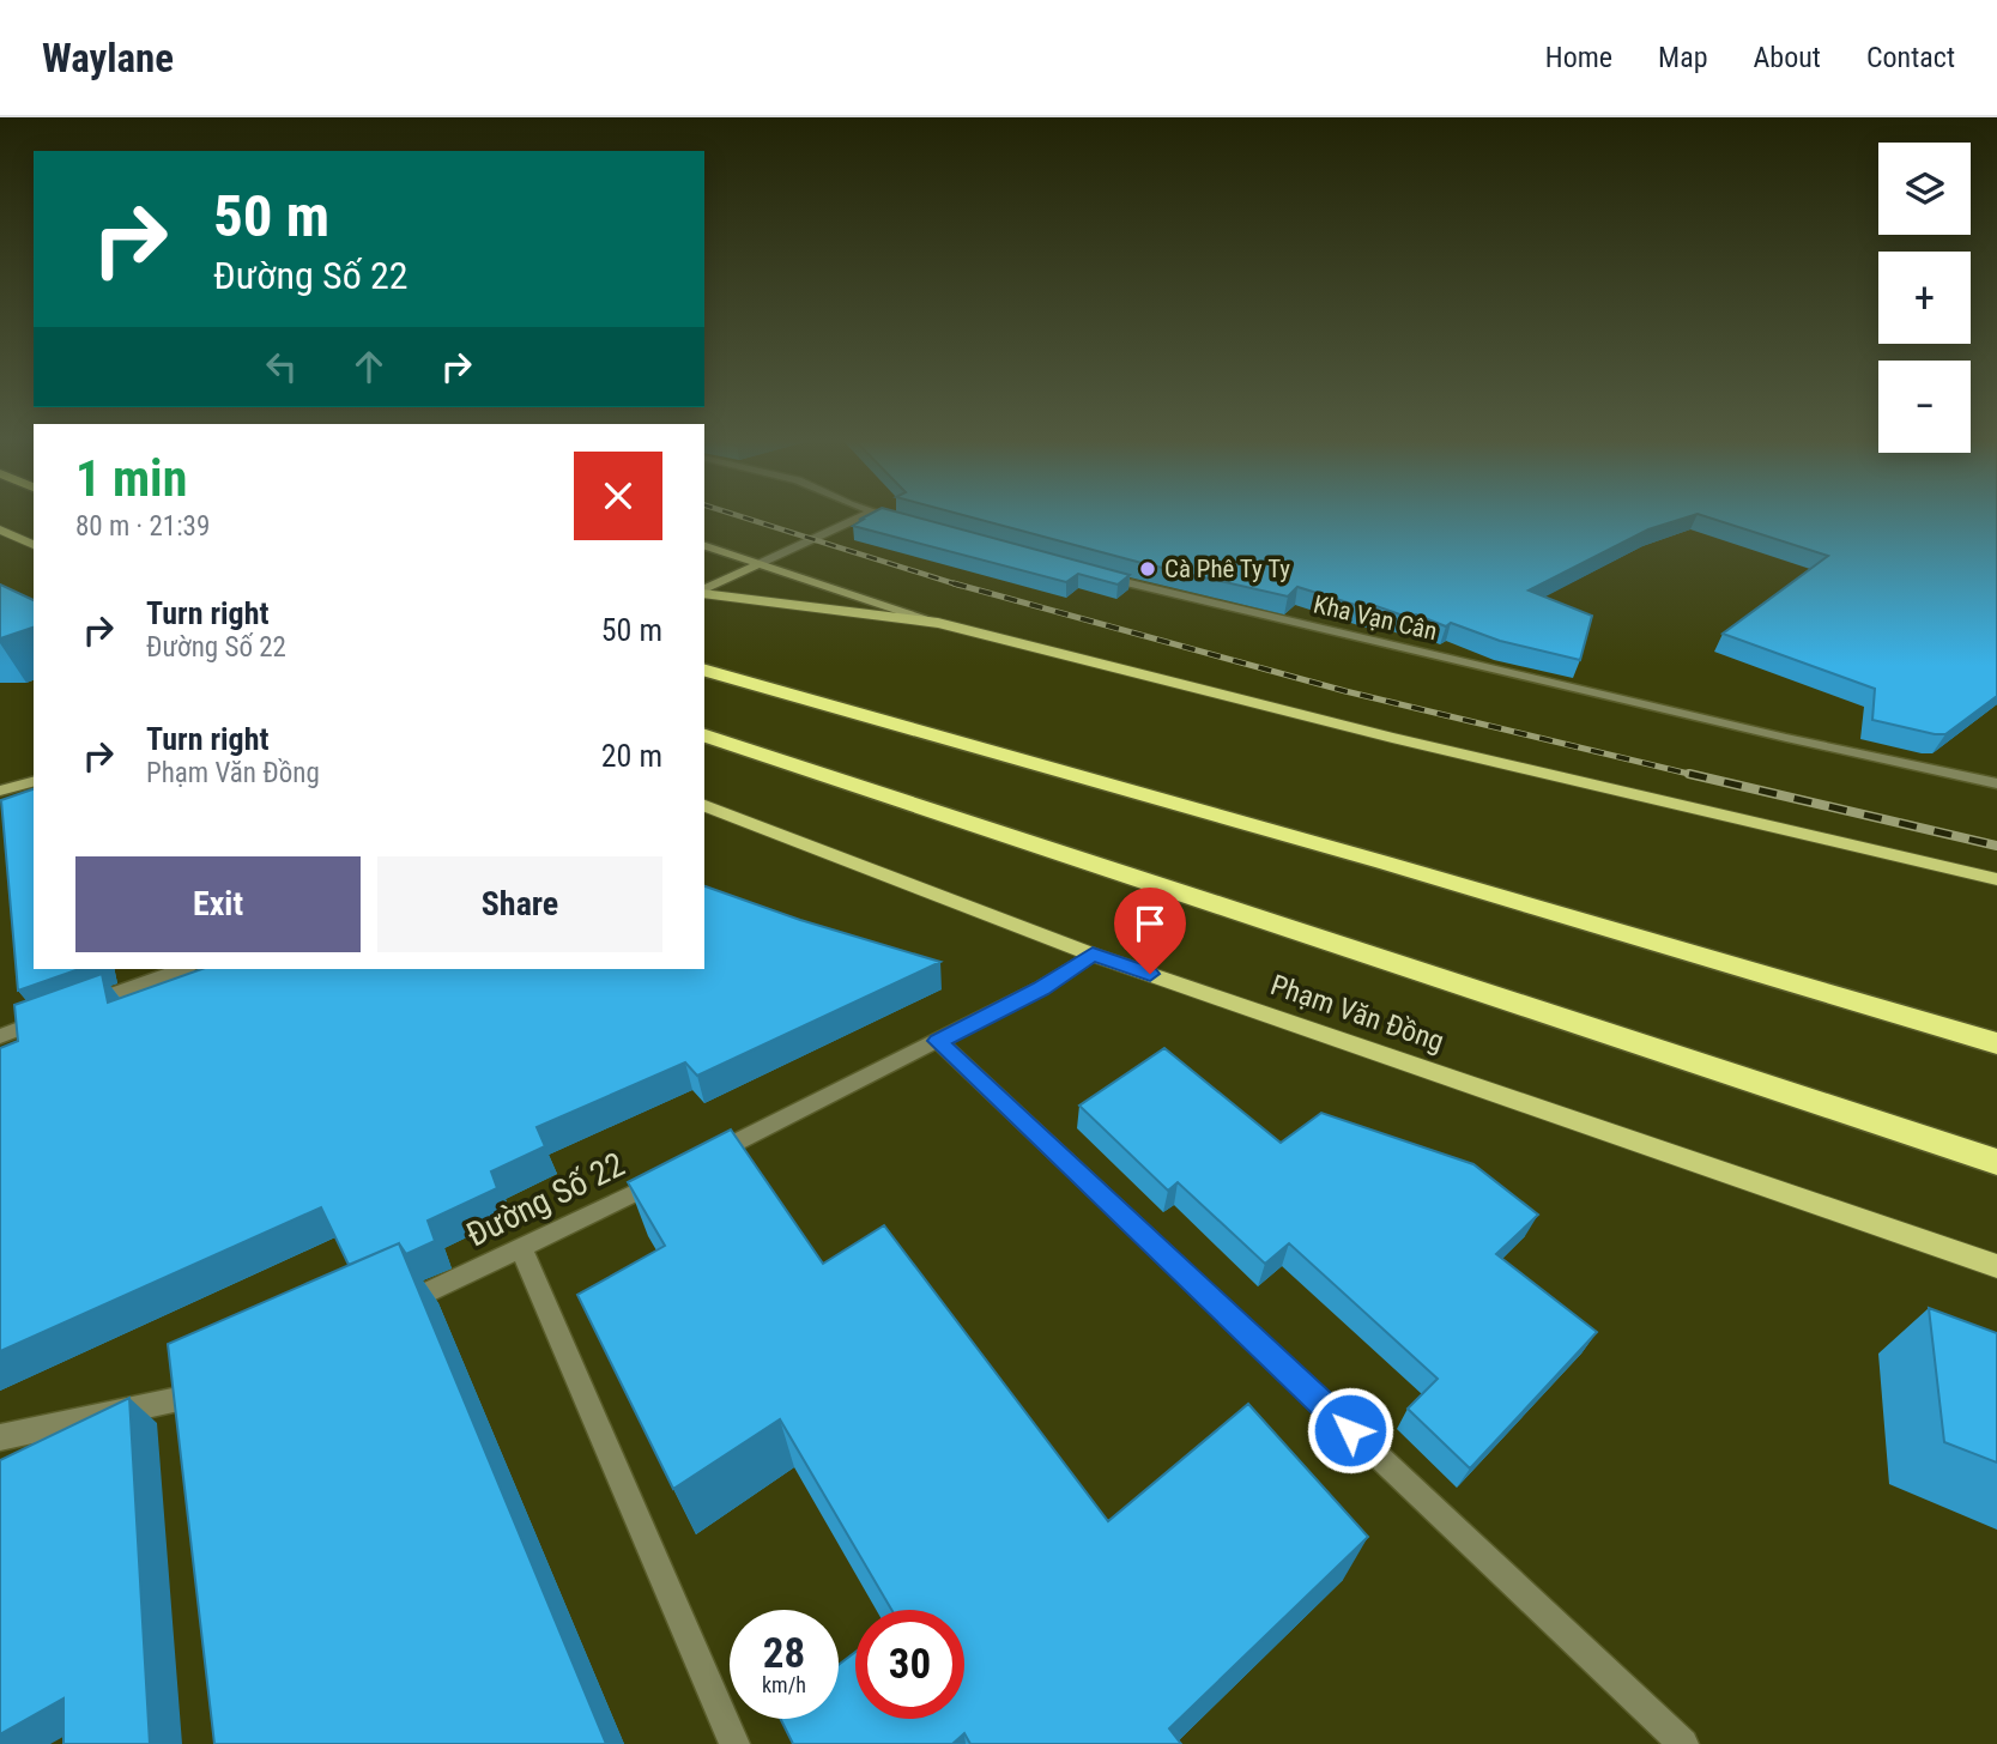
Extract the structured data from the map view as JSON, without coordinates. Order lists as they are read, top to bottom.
{
  "streets": {
    "highway": ["Phạm Văn Đồng"],
    "street": ["Kha Vạn Cân", "Đường Số 22"]
  },
  "places": ["Cà Phê Ty Ty"],
  "page": {
    "header": "Waylane",
    "nav": [
      "Home",
      "Map",
      "About",
      "Contact"
    ],
    "map_buttons": ["+", "−"],
    "turn": ["50 m", "Đường Số 22"],
    "heading": ["1 min", "80 m · 21:39"],
    "list": [
      {
        "name": "Turn right",
        "note": "Đường Số 22",
        "value": "50 m"
      },
      {
        "name": "Turn right",
        "note": "Phạm Văn Đồng",
        "value": "20 m"
      }
    ],
    "buttons": ["Exit", "Share"],
    "speed": "28 km/h",
    "limit": "30"
  }
}
